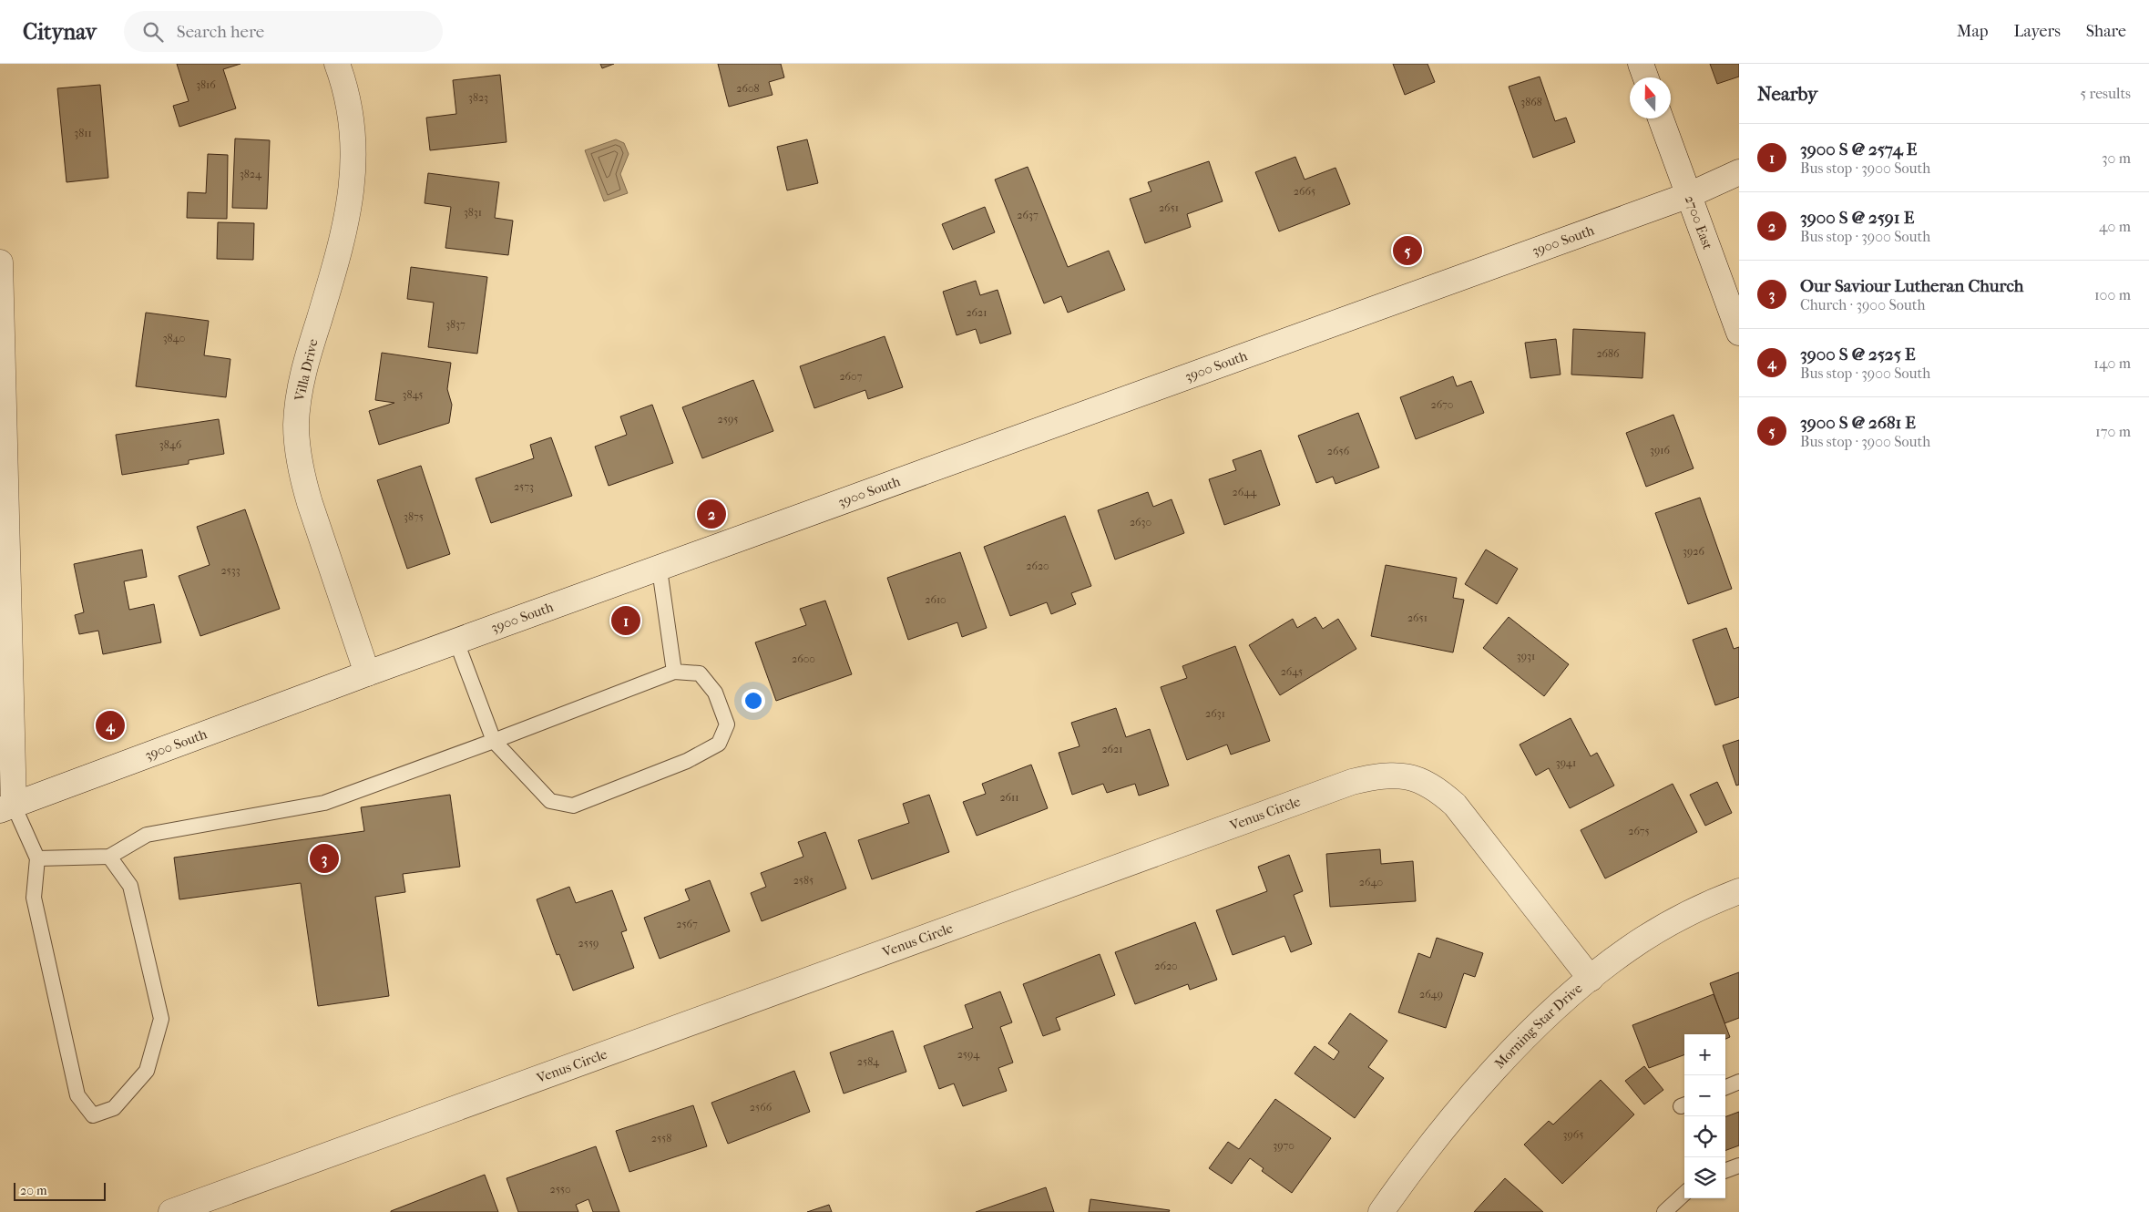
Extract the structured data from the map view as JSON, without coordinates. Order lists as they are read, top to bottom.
{
  "streets": {
    "street": [
      "2700 East",
      "3900 South",
      "Villa Drive",
      "Venus Circle",
      "Morning Star Drive"
    ]
  },
  "crossings": [
    ["2700 East", "3900 South"],
    ["3900 South", "Villa Drive"],
    ["Venus Circle", "Morning Star Drive"]
  ],
  "house_numbers": [
    "3816",
    "2608",
    "3823",
    "3868",
    "3811",
    "3824",
    "2665",
    "2651",
    "3831",
    "2637",
    "2621",
    "3837",
    "3840",
    "2686",
    "2607",
    "3845",
    "2670",
    "2595",
    "3846",
    "3916",
    "2656",
    "2573",
    "2644",
    "3875",
    "2630",
    "3926",
    "2620",
    "2533",
    "2610",
    "2651",
    "3931",
    "2600",
    "2645",
    "2631",
    "2621",
    "3941",
    "2611",
    "2675",
    "2585",
    "2640",
    "2567",
    "2559",
    "2620",
    "2649",
    "2594",
    "2584",
    "2566",
    "3965",
    "2558",
    "3970",
    "2550"
  ],
  "scale_bar": "20 m",
  "north": "top",
  "page": {
    "header": "Citynav",
    "search": "Search here",
    "nav": ["Map", "Layers", "Share"],
    "heading": ["Nearby", "5 results"],
    "list": [
      {
        "mark": "1",
        "name": "3900 S @ 2574 E",
        "note": "Bus stop · 3900 South",
        "value": "30 m"
      },
      {
        "mark": "2",
        "name": "3900 S @ 2591 E",
        "note": "Bus stop · 3900 South",
        "value": "40 m"
      },
      {
        "mark": "3",
        "name": "Our Saviour Lutheran Church",
        "note": "Church · 3900 South",
        "value": "100 m"
      },
      {
        "mark": "4",
        "name": "3900 S @ 2525 E",
        "note": "Bus stop · 3900 South",
        "value": "140 m"
      },
      {
        "mark": "5",
        "name": "3900 S @ 2681 E",
        "note": "Bus stop · 3900 South",
        "value": "170 m"
      }
    ],
    "pins": [
      "5",
      "2",
      "1",
      "4",
      "3"
    ],
    "map_buttons": ["+", "−"],
    "scale": "20 m"
  }
}
